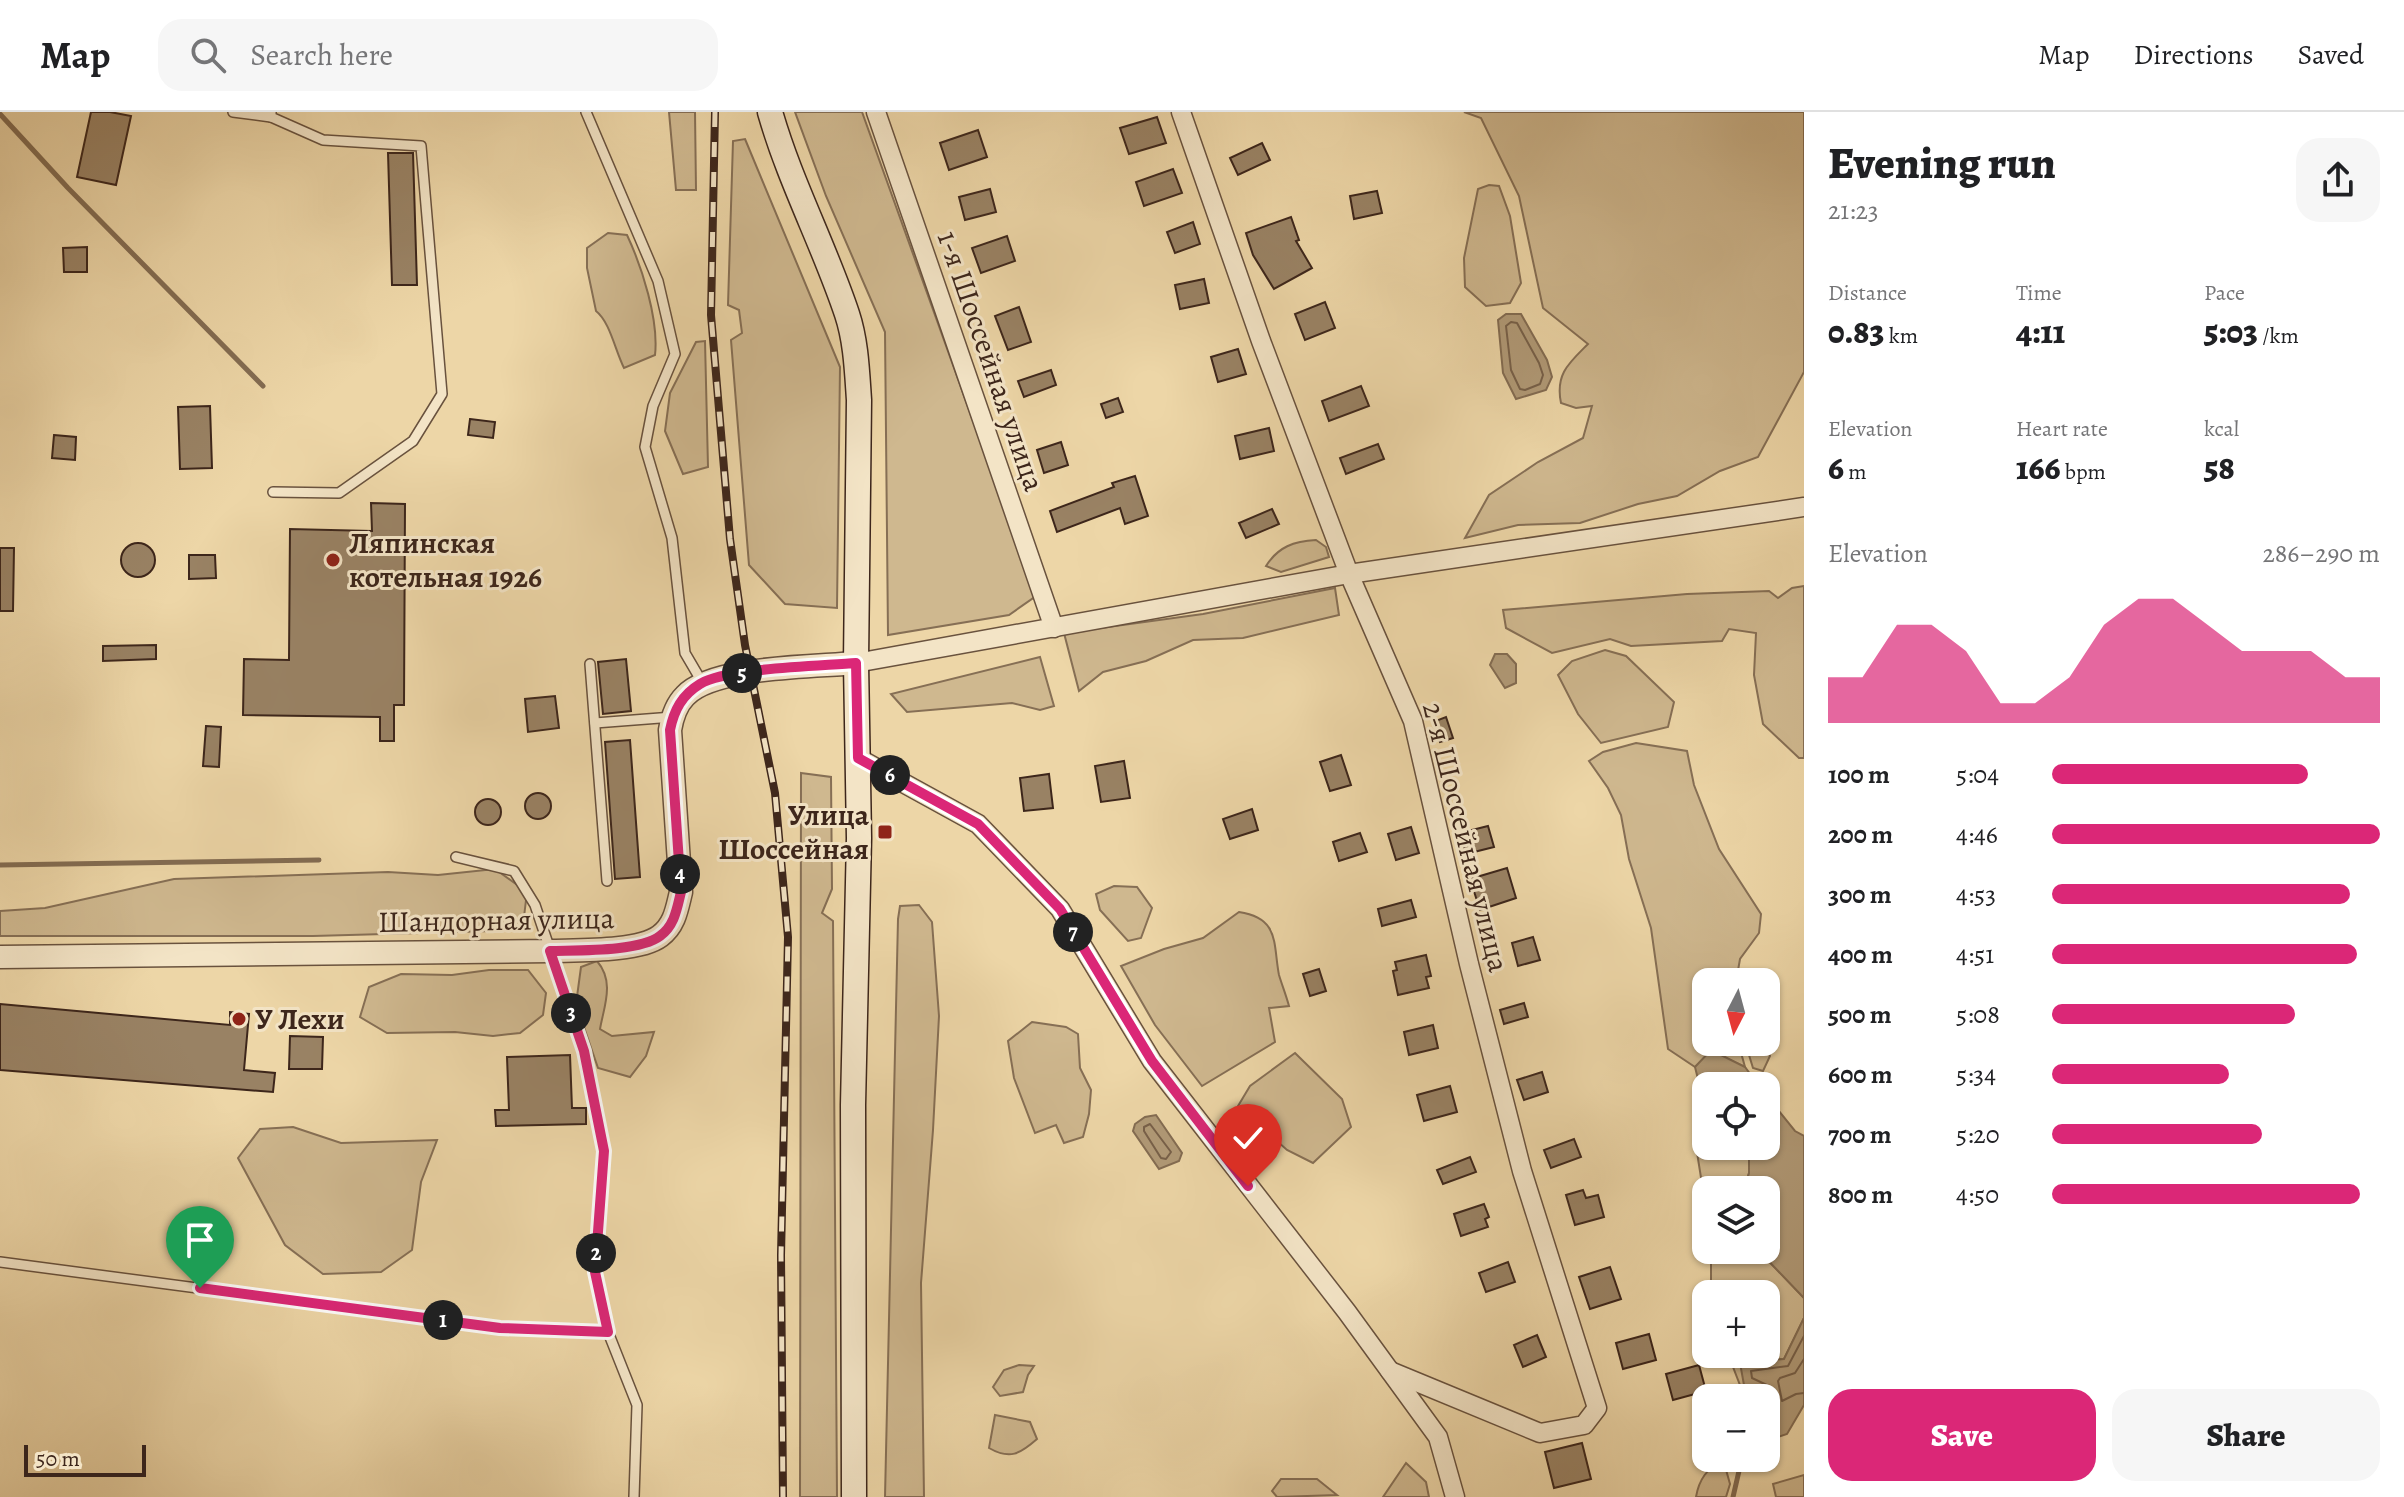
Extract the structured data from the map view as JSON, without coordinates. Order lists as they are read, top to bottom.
{
  "streets": {
    "street": ["1-я Шоссейная улица", "2-я Шоссейная улица", "Шандорная улица"]
  },
  "places": {
    "other": ["Ляпинская котельная 1926", "У Лехи"],
    "transit": ["Улица Шоссейная"]
  },
  "scale_bar": "50 m",
  "north": "bottom",
  "page": {
    "header": "Map",
    "search": "Search here",
    "nav": ["Map", "Directions", "Saved"],
    "heading": ["Evening run", "21:23"],
    "stats": [
      ["Distance", "0.83 km"],
      ["Time", "4:11"],
      ["Pace", "5:03 /km"],
      ["Elevation", "6 m"],
      ["Heart rate", "166 bpm"],
      ["kcal", "58"]
    ],
    "chart": ["Elevation", "286–290 m"],
    "pins": [
      "5",
      "6",
      "4",
      "7",
      "3",
      "2",
      "1"
    ],
    "list": [
      {
        "name": "100 m",
        "note": "5:04"
      },
      {
        "name": "200 m",
        "note": "4:46"
      },
      {
        "name": "300 m",
        "note": "4:53"
      },
      {
        "name": "400 m",
        "note": "4:51"
      },
      {
        "name": "500 m",
        "note": "5:08"
      },
      {
        "name": "600 m",
        "note": "5:34"
      },
      {
        "name": "700 m",
        "note": "5:20"
      },
      {
        "name": "800 m",
        "note": "4:50"
      }
    ],
    "map_buttons": ["+", "−"],
    "buttons": ["Save", "Share"],
    "scale": "50 m"
  }
}
